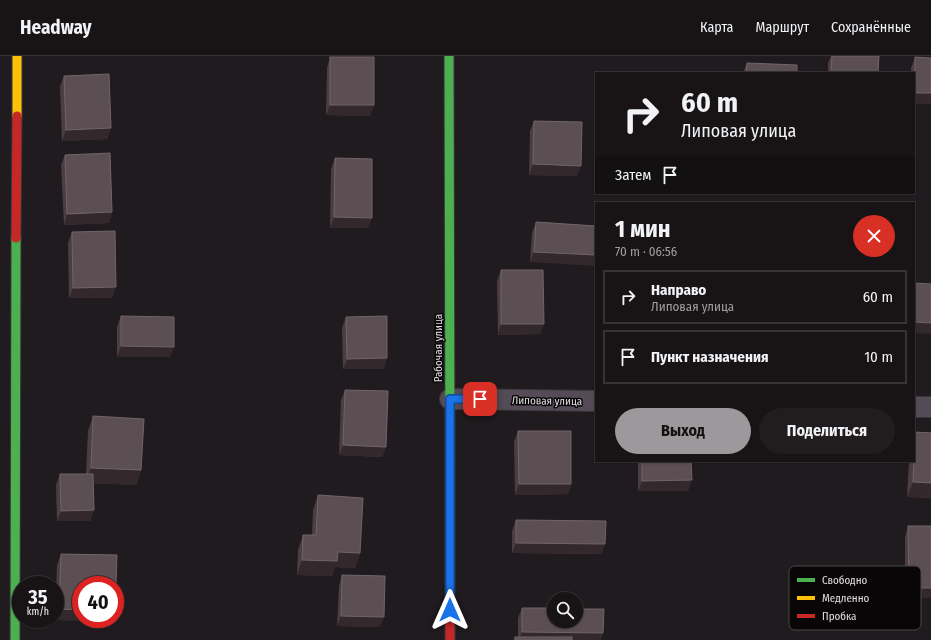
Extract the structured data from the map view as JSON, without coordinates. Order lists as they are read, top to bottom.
{
  "streets": {
    "street": ["Рабочая улица", "Липовая улица"]
  },
  "crossings": [
    ["Рабочая улица", "Липовая улица"]
  ],
  "legend": ["Свободно", "Медленно", "Пробка"],
  "page": {
    "header": "Headway",
    "nav": ["Карта", "Маршрут", "Сохранённые"],
    "turn": ["60 m", "Липовая улица"],
    "then": "Затем",
    "heading": ["1 мин", "70 m · 06:56"],
    "list": [
      {
        "name": "Направо",
        "note": "Липовая улица",
        "value": "60 m"
      },
      {
        "name": "Пункт назначения",
        "value": "10 m"
      }
    ],
    "buttons": ["Выход", "Поделиться"],
    "speed": "35 km/h",
    "limit": "40"
  }
}
